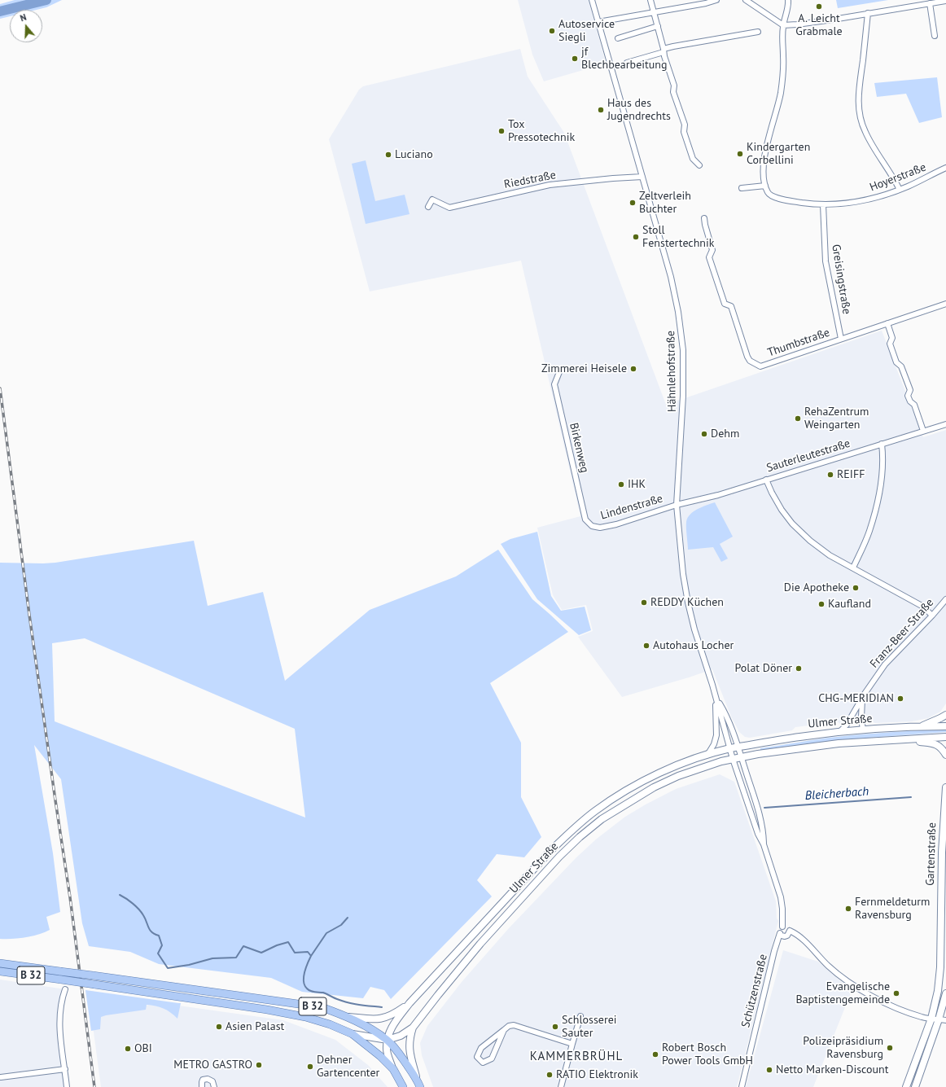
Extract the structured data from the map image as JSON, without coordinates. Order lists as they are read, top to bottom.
{
  "streets": {
    "main road": ["Ulmer Straße", "Gartenstraße", "B 32"],
    "street": [
      "Hoyerstraße",
      "Riedstraße",
      "Greisingstraße",
      "Thumbstraße",
      "Hähnlehofstraße",
      "Birkenweg",
      "Sauterleutestraße",
      "Lindenstraße",
      "Franz-Beer-Straße",
      "Schützenstraße"
    ]
  },
  "crossings": [
    ["Hoyerstraße", "Greisingstraße"],
    ["Riedstraße", "Hähnlehofstraße"],
    ["Greisingstraße", "Thumbstraße"],
    ["Hähnlehofstraße", "Sauterleutestraße"],
    ["Hähnlehofstraße", "Lindenstraße"],
    ["Birkenweg", "Lindenstraße"],
    ["Sauterleutestraße", "Lindenstraße"],
    ["Franz-Beer-Straße", "Ulmer Straße"],
    ["Ulmer Straße", "B 32"]
  ],
  "districts": ["KAMMERBRÜHL"],
  "water": ["Bleicherbach"],
  "places": [
    "A. Leicht Grabmale",
    "Autoservice Siegli",
    "jf Blechbearbeitung",
    "Haus des Jugendrechts",
    "Tox Pressotechnik",
    "Kindergarten Corbellini",
    "Luciano",
    "Zeltverleih Buchter",
    "Stoll Fenstertechnik",
    "Zimmerei Heisele",
    "RehaZentrum Weingarten",
    "Dehm",
    "REIFF",
    "IHK",
    "Die Apotheke",
    "REDDY Küchen",
    "Kaufland",
    "Autohaus Locher",
    "Polat Döner",
    "CHG-MERIDIAN",
    "Fernmeldeturm Ravensburg",
    "Evangelische Baptistengemeinde",
    "Asien Palast",
    "Schlosserei Sauter",
    "Polizeipräsidium Ravensburg",
    "OBI",
    "Robert Bosch Power Tools GmbH",
    "METRO GASTRO",
    "Dehner Gartencenter",
    "Netto Marken-Discount",
    "RATIO Elektronik"
  ],
  "north": "top"
}
